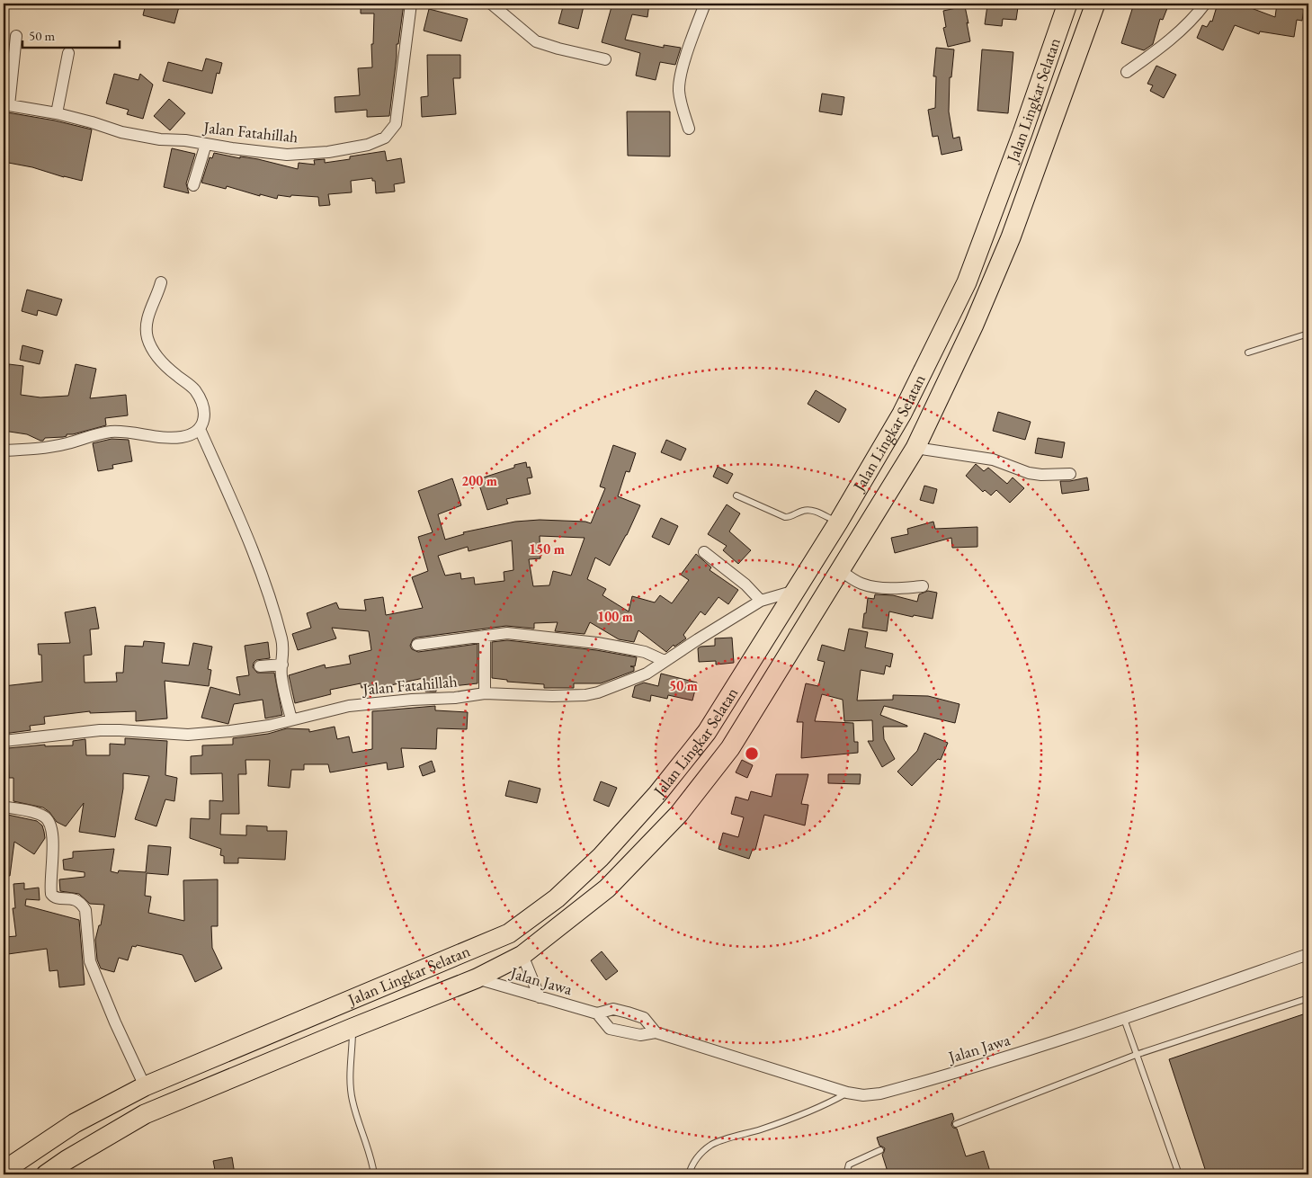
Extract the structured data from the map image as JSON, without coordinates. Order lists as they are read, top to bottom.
{
  "streets": {
    "highway": ["Jalan Lingkar Selatan"],
    "street": ["Jalan Fatahillah", "Jalan Jawa"]
  },
  "crossings": [
    ["Jalan Lingkar Selatan", "Jalan Fatahillah"],
    ["Jalan Lingkar Selatan", "Jalan Jawa"]
  ],
  "scale_bar": "50 m",
  "rings": [
    "200 m",
    "150 m",
    "100 m",
    "50 m"
  ]
}
